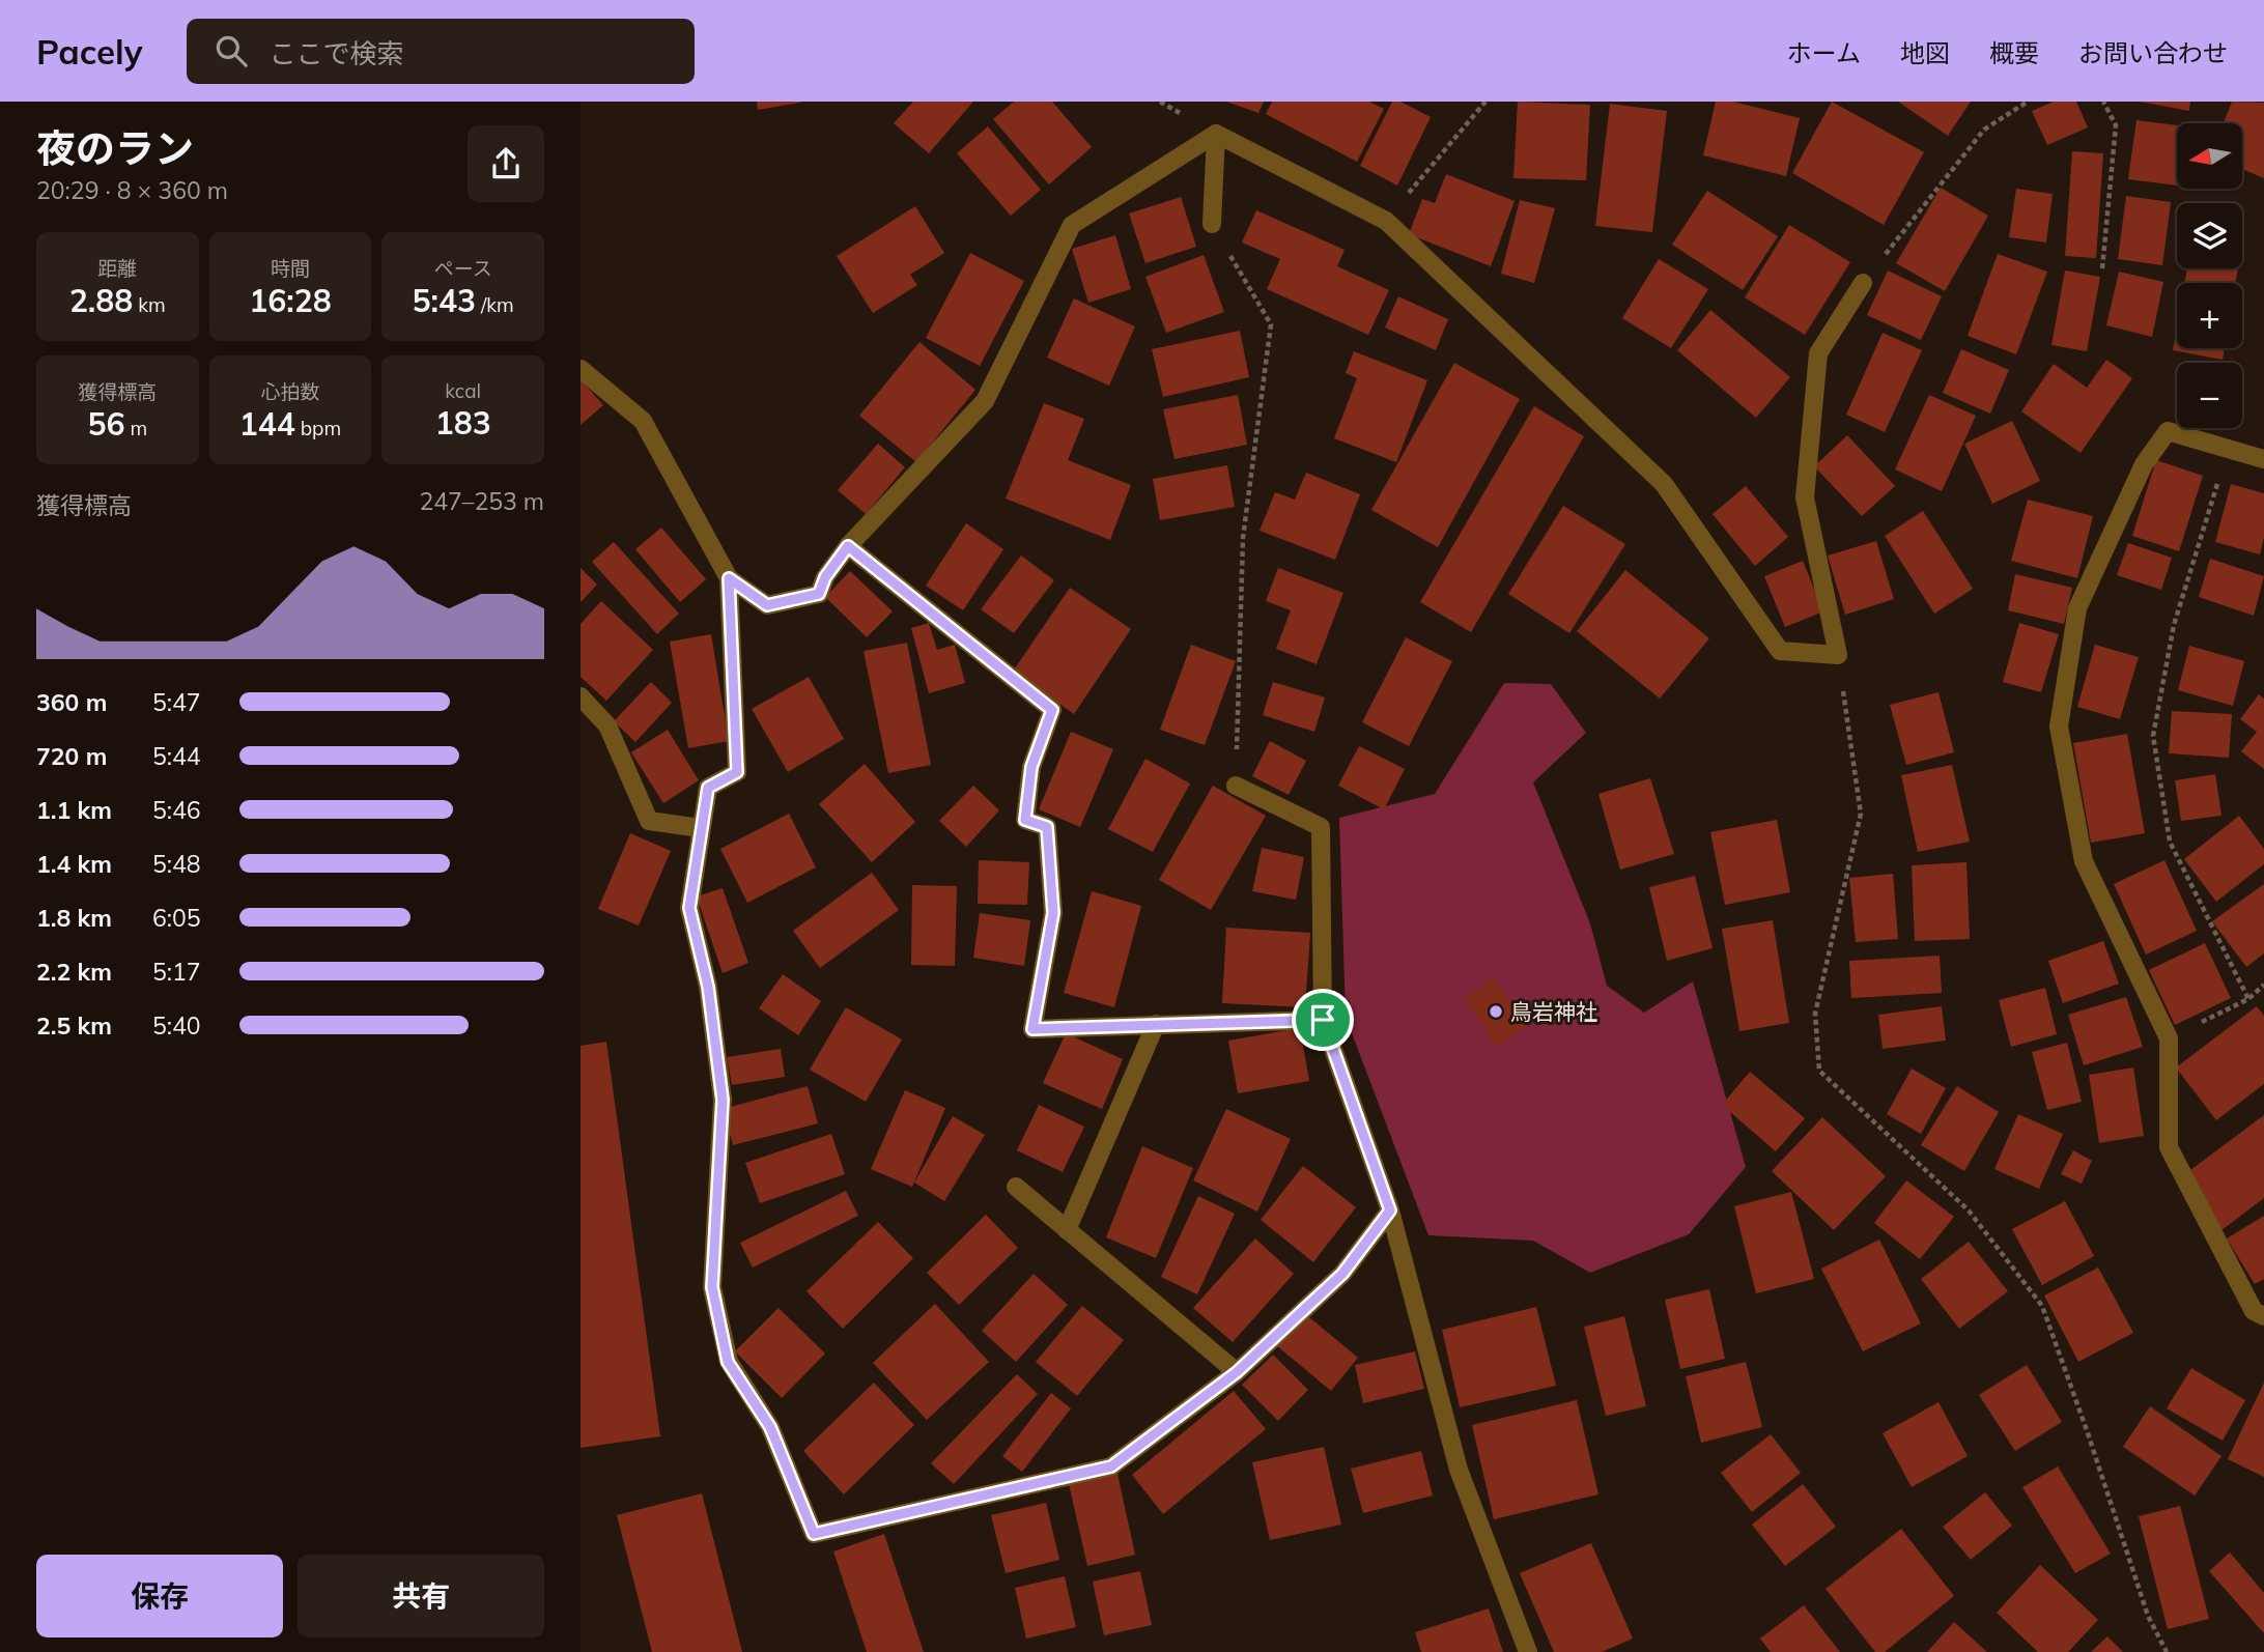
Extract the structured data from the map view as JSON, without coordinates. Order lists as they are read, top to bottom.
{
  "places": ["鳥岩神社"],
  "north": "left",
  "page": {
    "header": "Pacely",
    "search": "ここで検索",
    "nav": [
      "ホーム",
      "地図",
      "概要",
      "お問い合わせ"
    ],
    "heading": ["夜のラン", "20:29 · 8 × 360 m"],
    "map_buttons": ["+", "−"],
    "stats": [
      ["距離", "2.88 km"],
      ["時間", "16:28"],
      ["ペース", "5:43 /km"],
      ["獲得標高", "56 m"],
      ["心拍数", "144 bpm"],
      ["kcal", "183"]
    ],
    "chart": ["獲得標高", "247–253 m"],
    "list": [
      {
        "name": "360 m",
        "note": "5:47"
      },
      {
        "name": "720 m",
        "note": "5:44"
      },
      {
        "name": "1.1 km",
        "note": "5:46"
      },
      {
        "name": "1.4 km",
        "note": "5:48"
      },
      {
        "name": "1.8 km",
        "note": "6:05"
      },
      {
        "name": "2.2 km",
        "note": "5:17"
      },
      {
        "name": "2.5 km",
        "note": "5:40"
      }
    ],
    "buttons": ["保存", "共有"]
  }
}
